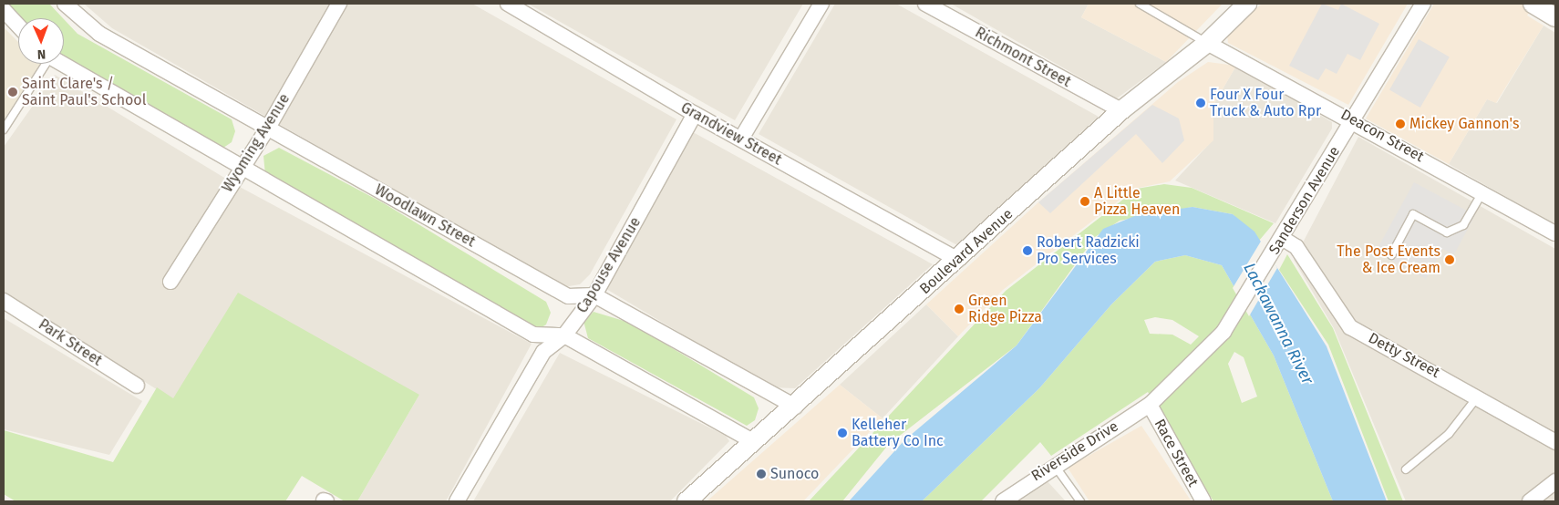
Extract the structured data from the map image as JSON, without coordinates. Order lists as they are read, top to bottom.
{
  "streets": {
    "street": [
      "Richmont Street",
      "Grandview Street",
      "Deacon Street",
      "Wyoming Avenue",
      "Sanderson Avenue",
      "Woodlawn Street",
      "Boulevard Avenue",
      "Capouse Avenue",
      "Park Street",
      "Detty Street",
      "Riverside Drive",
      "Race Street"
    ]
  },
  "crossings": [
    ["Richmont Street", "Boulevard Avenue"],
    ["Grandview Street", "Boulevard Avenue"],
    ["Grandview Street", "Capouse Avenue"],
    ["Deacon Street", "Sanderson Avenue"],
    ["Deacon Street", "Boulevard Avenue"],
    ["Wyoming Avenue", "Woodlawn Street"],
    ["Sanderson Avenue", "Detty Street"],
    ["Sanderson Avenue", "Riverside Drive"],
    ["Sanderson Avenue", "Race Street"],
    ["Woodlawn Street", "Capouse Avenue"],
    ["Riverside Drive", "Race Street"]
  ],
  "water": ["Lackawanna River"],
  "places": [
    "Saint Clare's / Saint Paul's School",
    "Four X Four Truck & Auto Rpr",
    "Mickey Gannon's",
    "A Little Pizza Heaven",
    "Robert Radzicki Pro Services",
    "The Post Events & Ice Cream",
    "Green Ridge Pizza",
    "Kelleher Battery Co Inc",
    "Sunoco"
  ],
  "north": "bottom"
}
